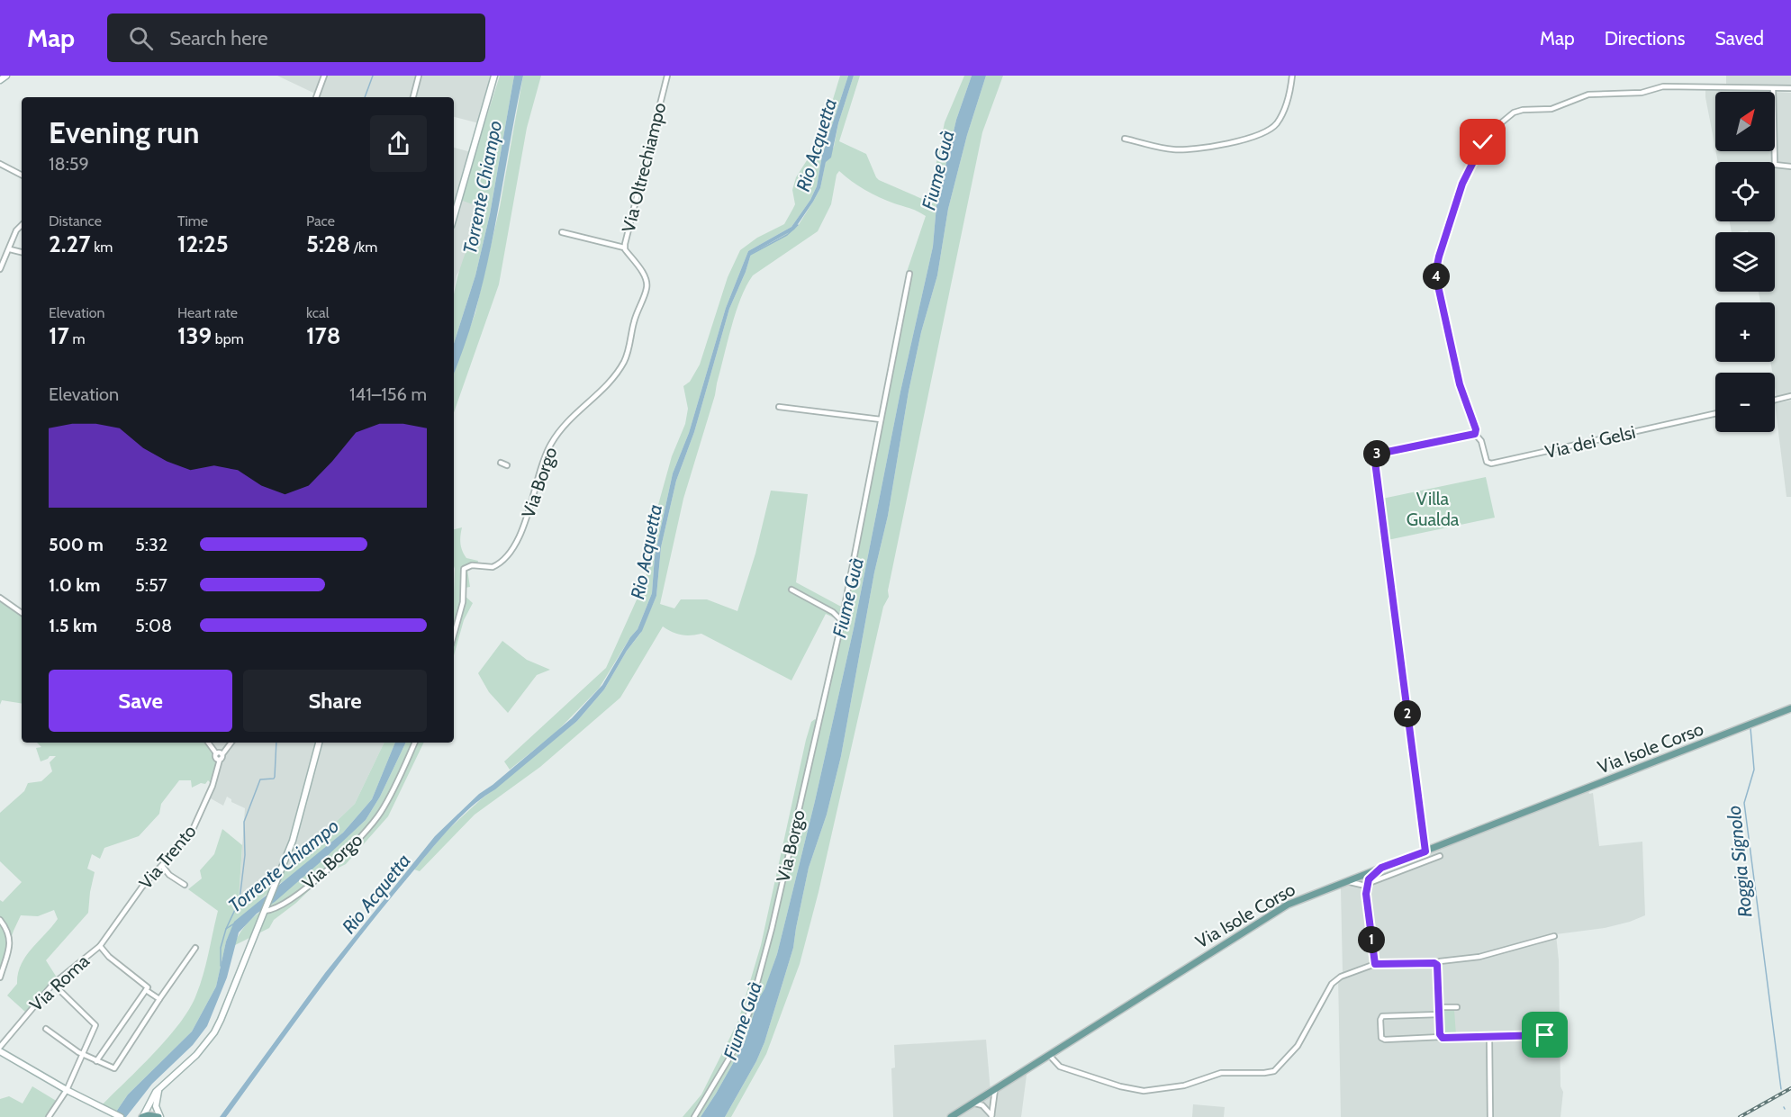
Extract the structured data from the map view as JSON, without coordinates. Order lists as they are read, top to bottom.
{
  "streets": {
    "main road": ["Via Isole Corso"],
    "street": [
      "Via Oltrechiampo",
      "Via dei Gelsi",
      "Via Borgo",
      "Via Trento",
      "Via Roma"
    ]
  },
  "crossings": [
    ["Via Oltrechiampo", "Via Borgo"],
    ["Via Trento", "Via Roma"]
  ],
  "water": [
    "Rio Acquetta",
    "Fiume Guà",
    "Torrente Chiampo",
    "Roggia Signolo"
  ],
  "parks": ["Villa Gualda"],
  "north": "top right",
  "page": {
    "header": "Map",
    "search": "Search here",
    "nav": ["Map", "Directions", "Saved"],
    "map_buttons": ["+", "−"],
    "heading": ["Evening run", "18:59"],
    "stats": [
      ["Distance", "2.27 km"],
      ["Time", "12:25"],
      ["Pace", "5:28 /km"],
      ["Elevation", "17 m"],
      ["Heart rate", "139 bpm"],
      ["kcal", "178"]
    ],
    "pins": [
      "4",
      "3",
      "2",
      "1"
    ],
    "chart": ["Elevation", "141–156 m"],
    "list": [
      {
        "name": "500 m",
        "note": "5:32"
      },
      {
        "name": "1.0 km",
        "note": "5:57"
      },
      {
        "name": "1.5 km",
        "note": "5:08"
      }
    ],
    "buttons": ["Save", "Share"]
  }
}
